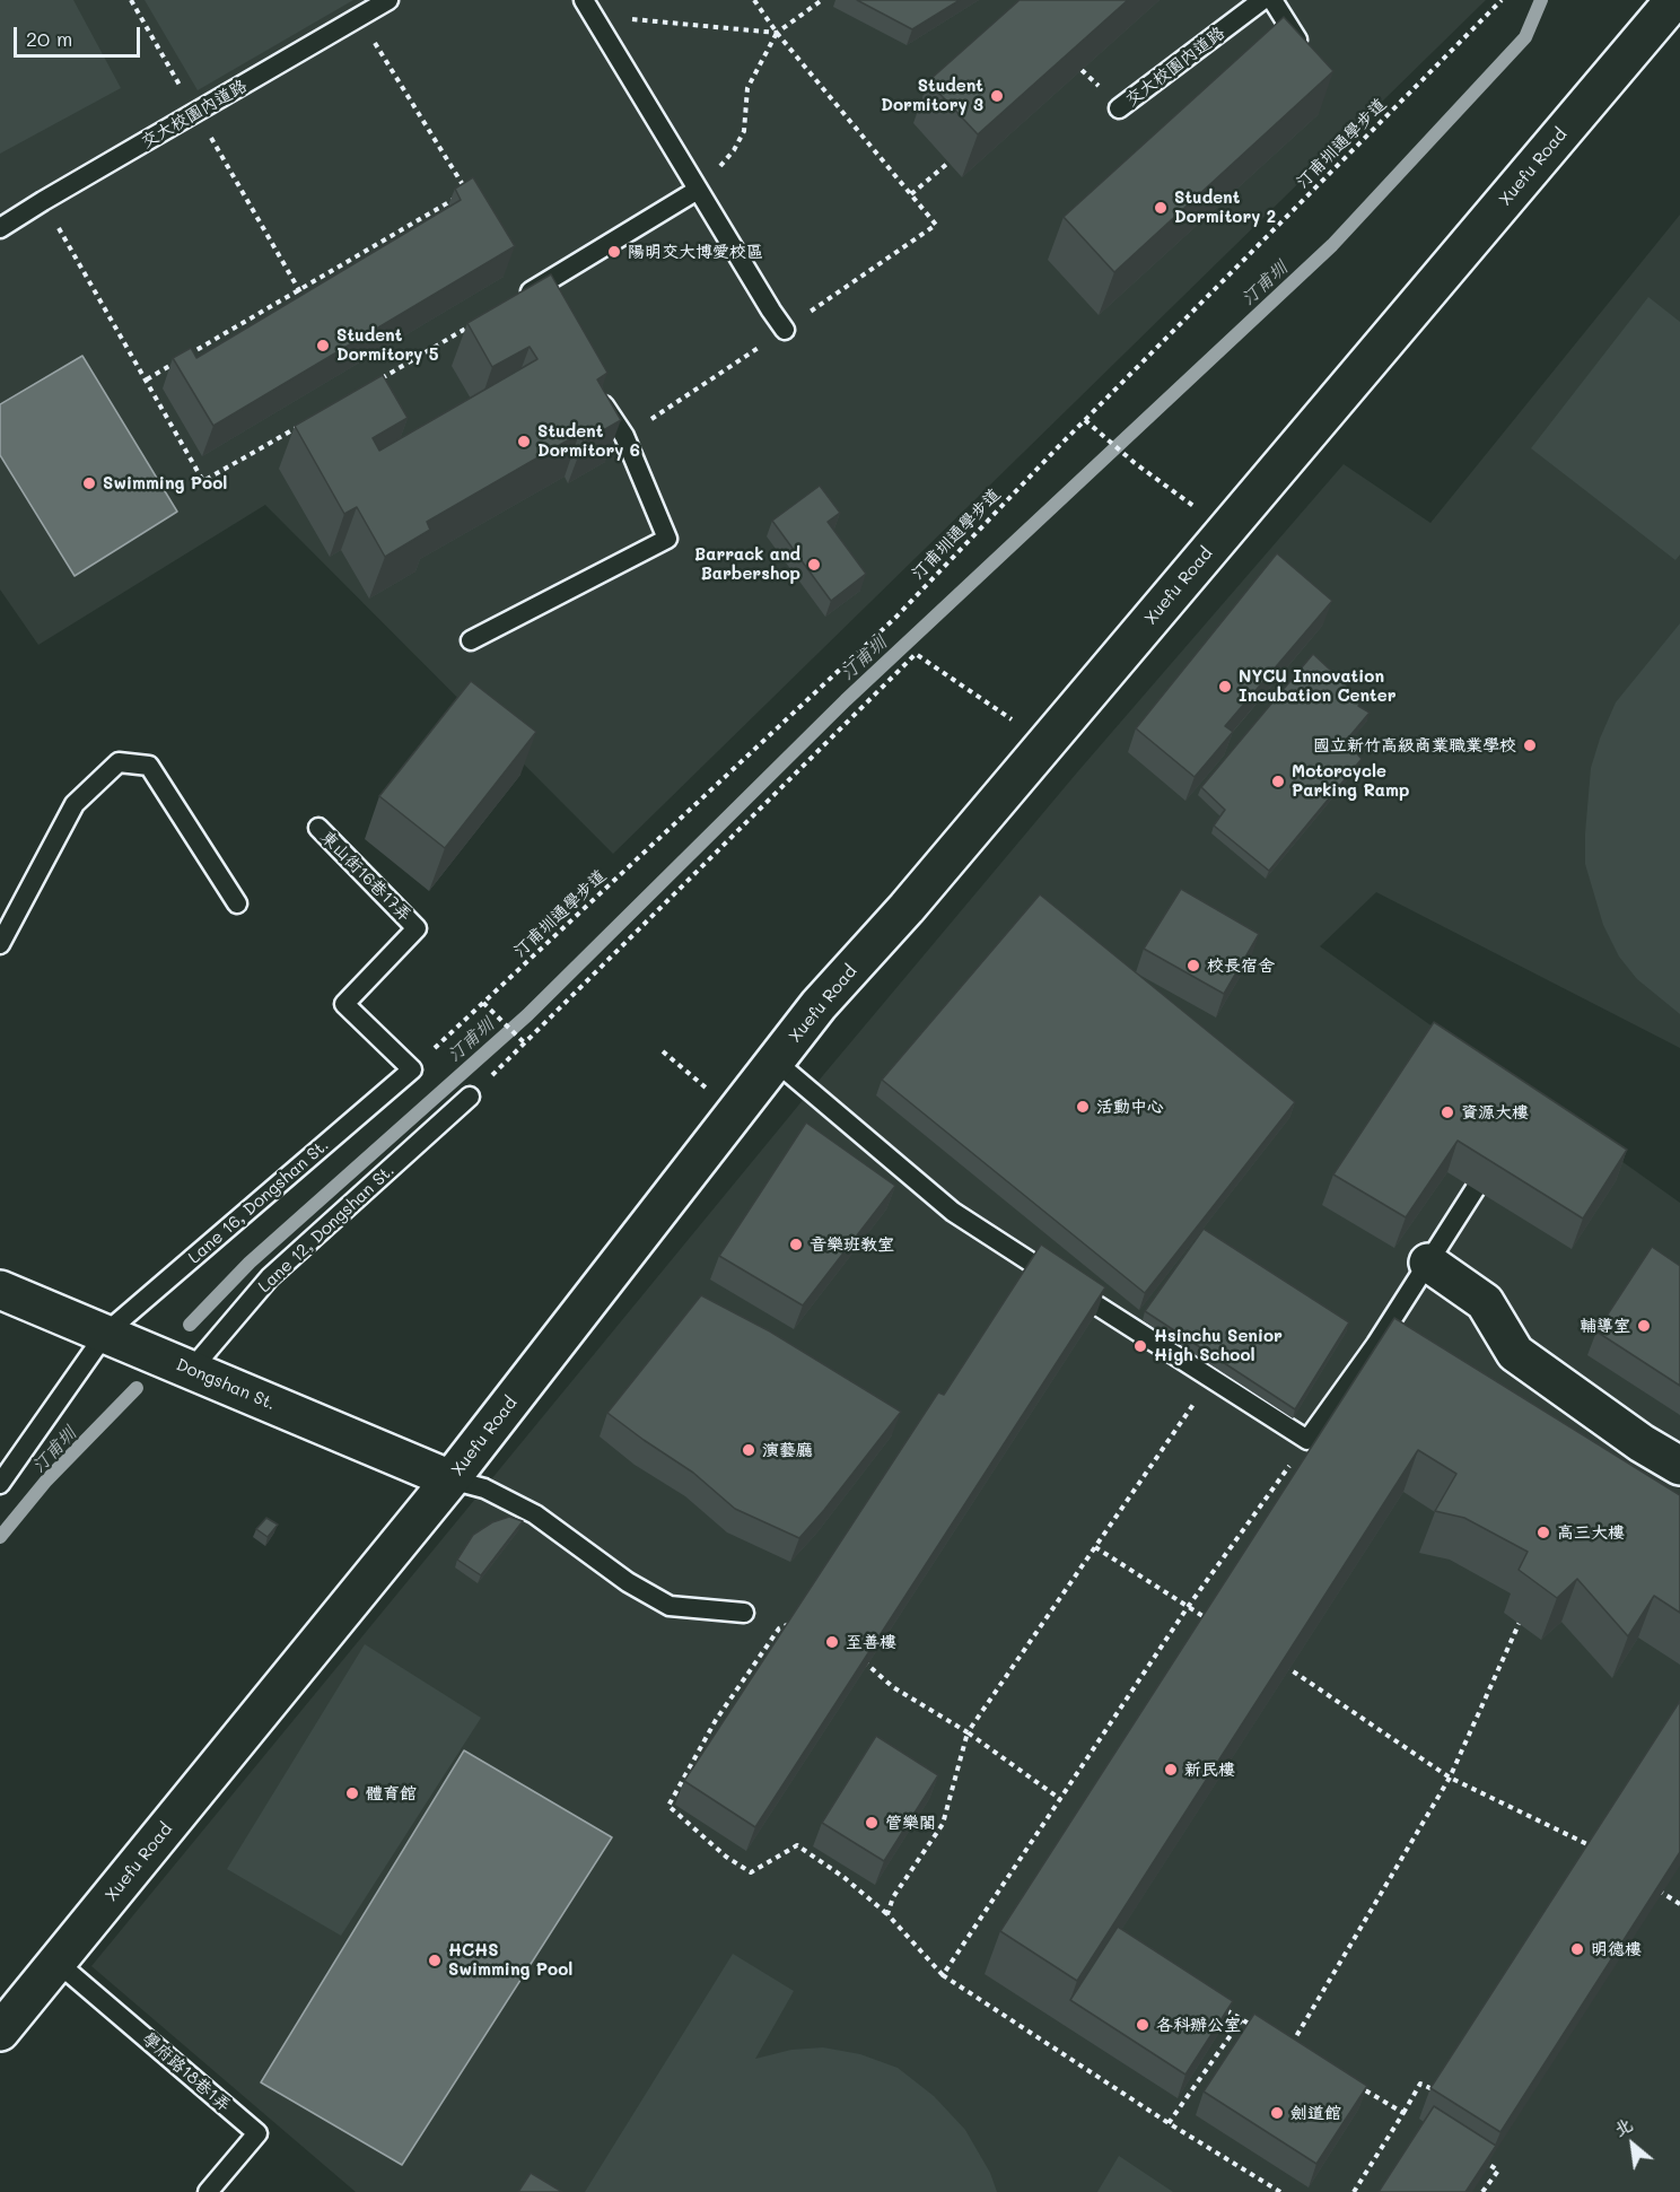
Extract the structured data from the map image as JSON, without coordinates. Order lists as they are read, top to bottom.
{
  "streets": {
    "street": ["Xuefu Road", "Dongshan St."],
    "lane": [
      "交大校園內道路",
      "東山街16巷17弄",
      "Lane 16, Dongshan St.",
      "Lane 12, Dongshan St.",
      "學府路18巷1弄"
    ],
    "path": ["汀甫圳通學步道"]
  },
  "crossings": [
    ["汀甫圳通學步道", "東山街16巷17弄"],
    ["汀甫圳通學步道", "Lane 16, Dongshan St."],
    ["Xuefu Road", "Dongshan St."],
    ["Xuefu Road", "學府路18巷1弄"],
    ["東山街16巷17弄", "Lane 16, Dongshan St."],
    ["Lane 16, Dongshan St.", "Dongshan St."],
    ["Lane 12, Dongshan St.", "Dongshan St."]
  ],
  "water": ["汀甫圳"],
  "places": [
    "Student Dormitory 3",
    "Student Dormitory 2",
    "陽明交大博愛校區",
    "Student Dormitory 5",
    "Student Dormitory 6",
    "Swimming Pool",
    "Barrack and Barbershop",
    "NYCU Innovation Incubation Center",
    "國立新竹高級商業職業學校",
    "Motorcycle Parking Ramp",
    "校長宿舍",
    "活動中心",
    "資源大樓",
    "音樂班教室",
    "輔導室",
    "Hsinchu Senior High School",
    "演藝廳",
    "高三大樓",
    "至善樓",
    "新民樓",
    "體育館",
    "管樂閣",
    "明德樓",
    "HCHS Swimming Pool",
    "各科辦公室",
    "劍道館"
  ],
  "scale_bar": "20 m",
  "north": "top left"
}
